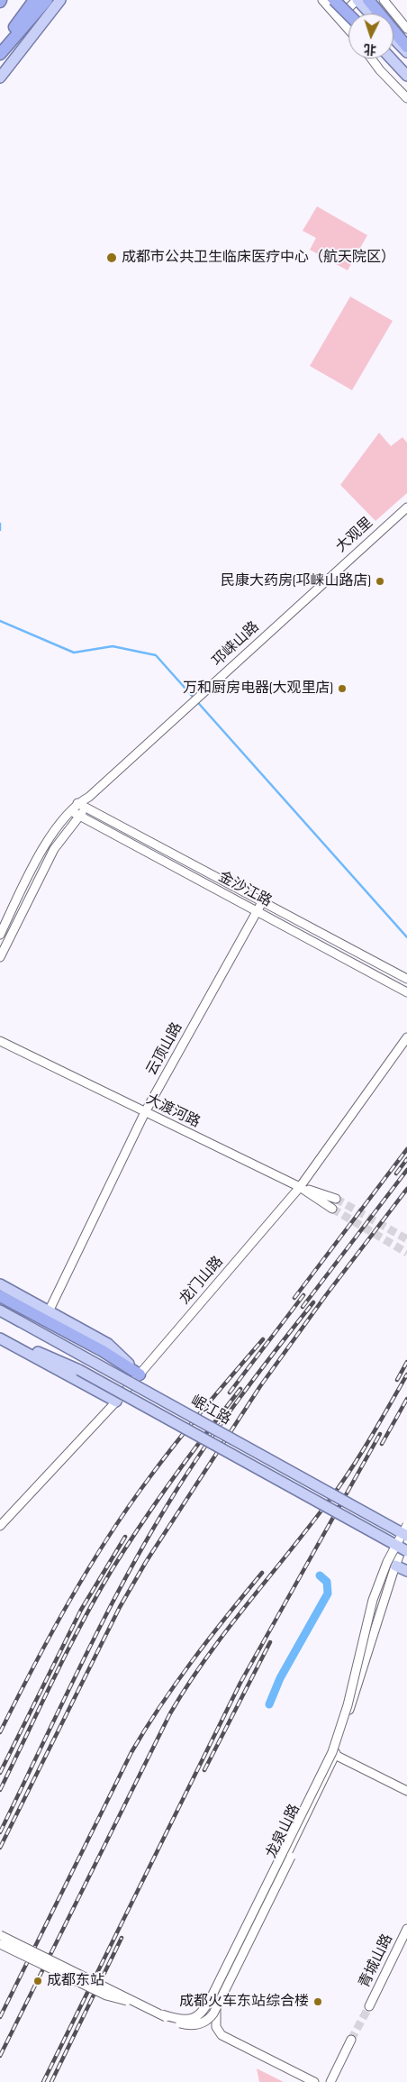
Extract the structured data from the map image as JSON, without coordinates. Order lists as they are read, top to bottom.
{
  "streets": {
    "main road": ["岷江路"],
    "street": [
      "大观里",
      "邛崃山路",
      "金沙江路",
      "云顶山路",
      "大渡河路",
      "龙门山路",
      "龙泉山路",
      "青城山路"
    ]
  },
  "crossings": [
    ["大观里", "邛崃山路"],
    ["邛崃山路", "金沙江路"],
    ["金沙江路", "云顶山路"],
    ["云顶山路", "大渡河路"],
    ["大渡河路", "龙门山路"],
    ["岷江路", "龙泉山路"]
  ],
  "places": [
    "成都市公共卫生临床医疗中心（航天院区）",
    "民康大药房(邛崃山路店)",
    "万和厨房电器(大观里店)",
    "成都东站",
    "成都火车东站综合楼"
  ],
  "north": "bottom"
}
